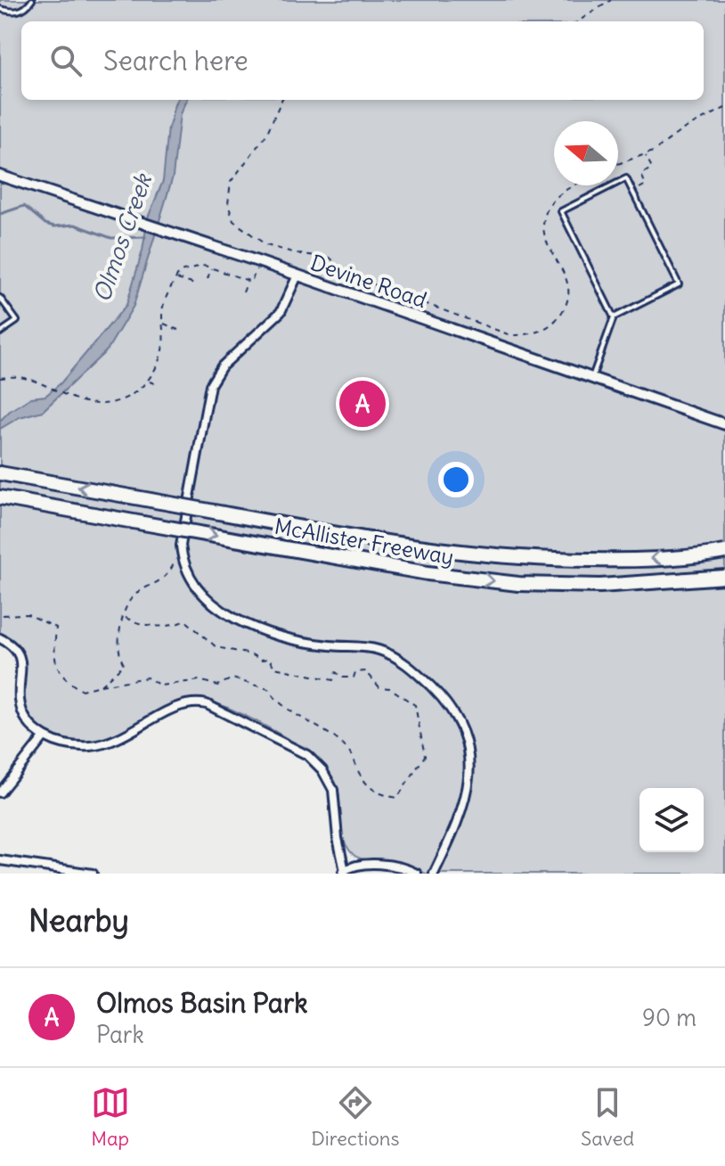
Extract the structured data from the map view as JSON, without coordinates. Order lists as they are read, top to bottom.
{
  "streets": {
    "highway": ["McAllister Freeway"],
    "street": ["Devine Road"]
  },
  "water": ["Olmos Creek"],
  "north": "left",
  "page": {
    "search": "Search here",
    "pins": "A",
    "heading": "Nearby",
    "list": [
      {
        "mark": "A",
        "name": "Olmos Basin Park",
        "note": "Park",
        "value": "90 m"
      }
    ],
    "nav": ["Map", "Directions", "Saved"]
  }
}
